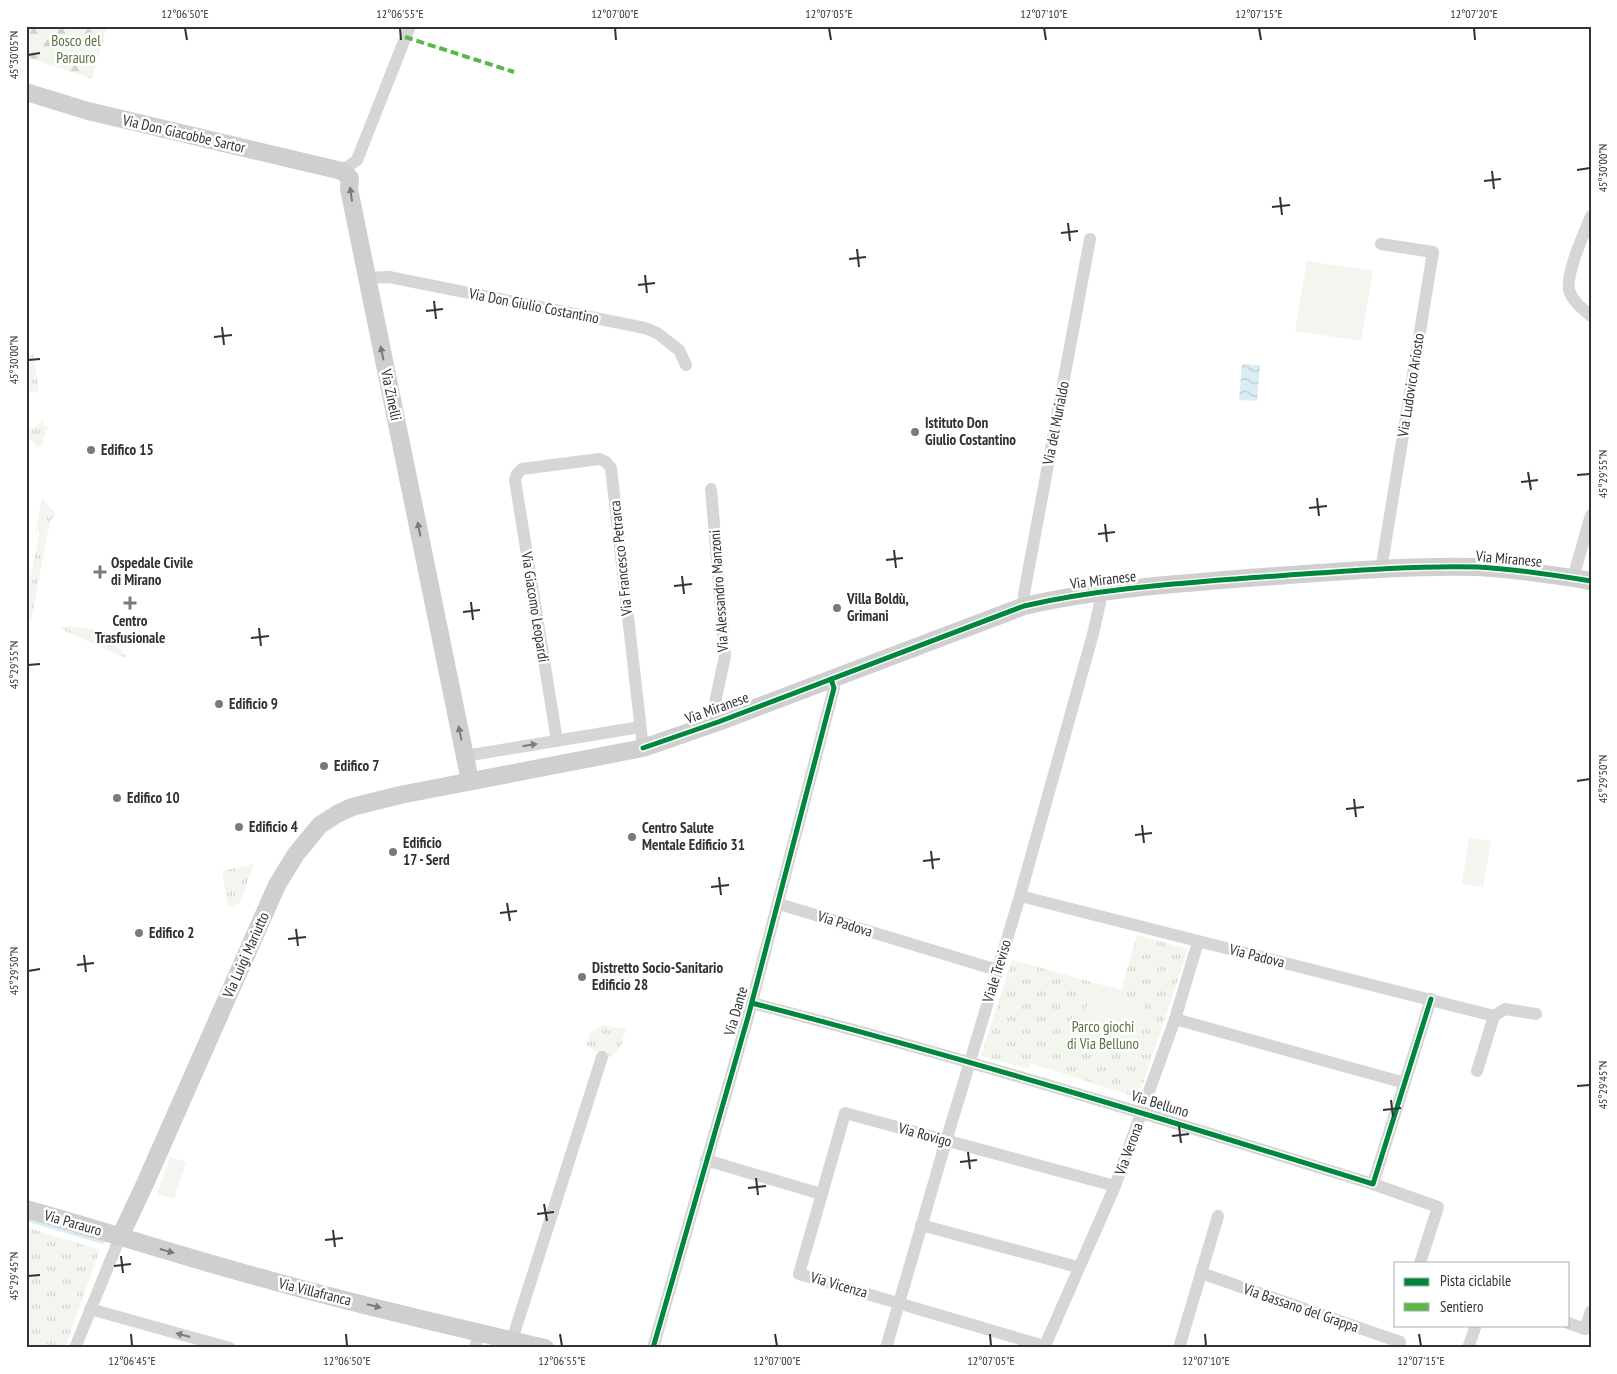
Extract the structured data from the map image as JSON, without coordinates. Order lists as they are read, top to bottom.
{
  "streets": {
    "main road": [
      "Via Don Giacobbe Sartor",
      "Via Zinelli",
      "Via Miranese",
      "Via Luigi Mariutto",
      "Via Parauro",
      "Via Villafranca"
    ],
    "street": [
      "Via Don Giulio Costantino",
      "Via Ludovico Ariosto",
      "Via del Murialdo",
      "Via Francesco Petrarca",
      "Via Alessandro Manzoni",
      "Via Giacomo Leopardi",
      "Via Padova",
      "Viale Treviso",
      "Via Dante",
      "Via Belluno",
      "Via Rovigo",
      "Via Verona",
      "Via Vicenza",
      "Via Bassano del Grappa"
    ]
  },
  "crossings": [
    ["Via Don Giacobbe Sartor", "Via Zinelli"],
    ["Via Don Giulio Costantino", "Via Zinelli"],
    ["Via Ludovico Ariosto", "Via Miranese"],
    ["Via Zinelli", "Via Miranese"],
    ["Via Zinelli", "Via Luigi Mariutto"],
    ["Via del Murialdo", "Via Miranese"],
    ["Via Francesco Petrarca", "Via Miranese"],
    ["Via Francesco Petrarca", "Via Giacomo Leopardi"],
    ["Via Miranese", "Via Alessandro Manzoni"],
    ["Via Miranese", "Via Luigi Mariutto"],
    ["Via Miranese", "Viale Treviso"],
    ["Via Miranese", "Via Dante"],
    ["Via Padova", "Viale Treviso"],
    ["Via Padova", "Via Dante"],
    ["Via Padova", "Via Verona"],
    ["Via Luigi Mariutto", "Via Parauro"],
    ["Via Luigi Mariutto", "Via Villafranca"],
    ["Viale Treviso", "Via Belluno"],
    ["Viale Treviso", "Via Rovigo"],
    ["Viale Treviso", "Via Vicenza"],
    ["Via Dante", "Via Belluno"],
    ["Via Belluno", "Via Verona"],
    ["Via Rovigo", "Via Verona"],
    ["Via Rovigo", "Via Vicenza"],
    ["Via Verona", "Via Vicenza"],
    ["Via Parauro", "Via Villafranca"]
  ],
  "one_way": ["Via Zinelli", "Via Villafranca"],
  "parks": ["Bosco del Parauro", "Parco giochi di Via Belluno"],
  "places": {
    "other": [
      "Istituto Don Giulio Costantino",
      "Edifico 15",
      "Villa Boldù, Grimani",
      "Edificio 9",
      "Edifico 7",
      "Edifico 10",
      "Edificio 4",
      "Centro Salute Mentale Edificio 31",
      "Edificio 17 - Serd",
      "Edifico 2",
      "Distretto Socio-Sanitario Edificio 28"
    ],
    "health": ["Ospedale Civile di Mirano", "Centro Trasfusionale"]
  },
  "legend": ["Pista ciclabile", "Sentiero"],
  "coordinates": [
    "12°06'50\"E",
    "12°06'55\"E",
    "12°07'00\"E",
    "12°07'05\"E",
    "12°07'10\"E",
    "12°07'15\"E",
    "12°07'20\"E",
    "45°30'05\"N",
    "45°30'00\"N",
    "45°29'55\"N",
    "45°29'50\"N",
    "45°29'45\"N",
    "12°06'45\"E"
  ]
}
